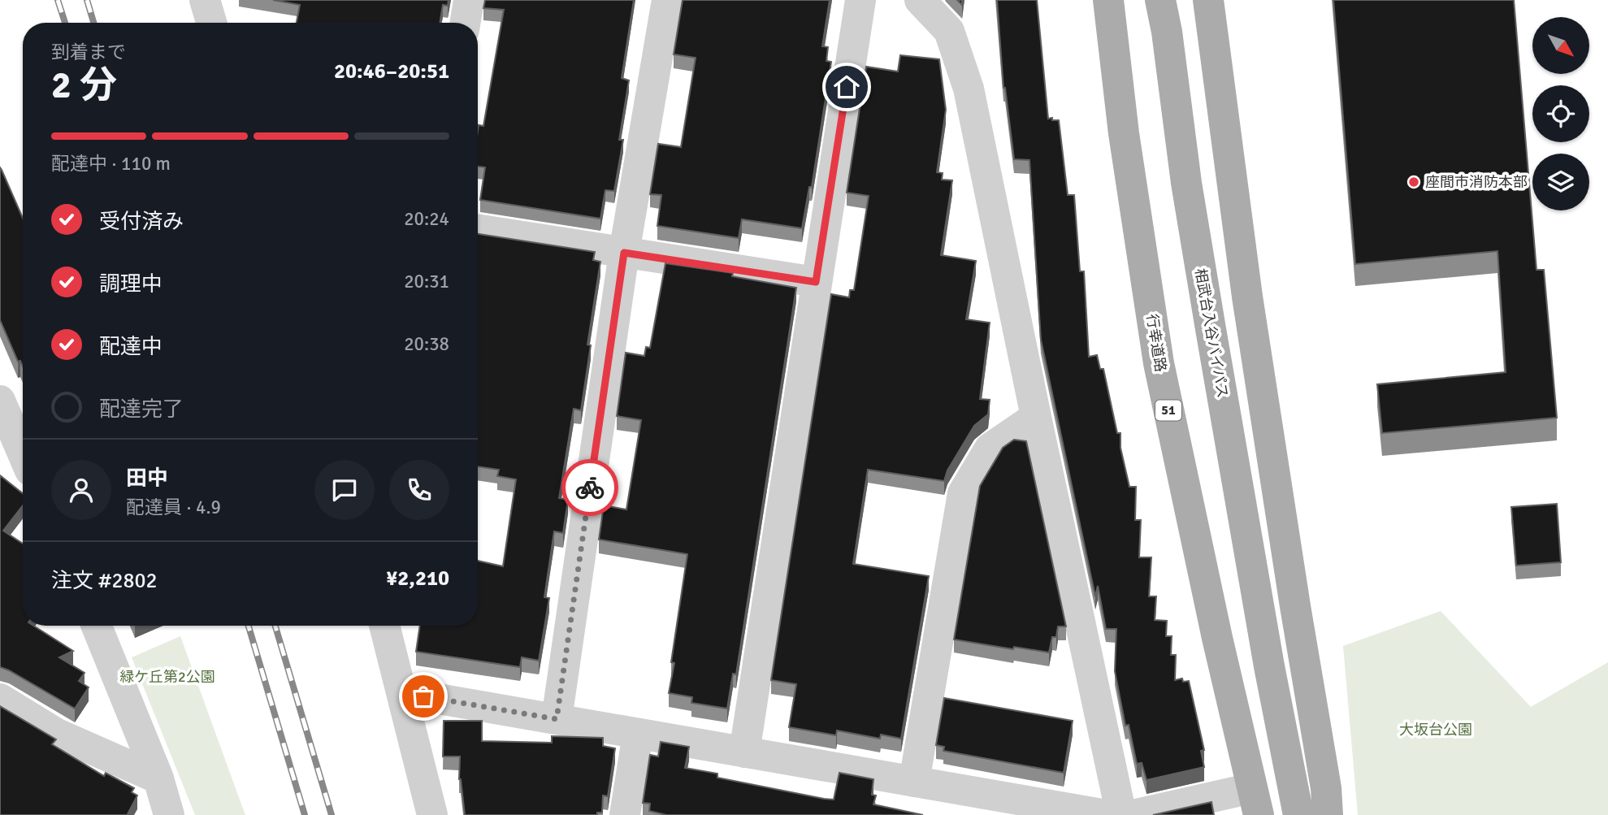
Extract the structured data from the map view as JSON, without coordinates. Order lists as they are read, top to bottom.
{
  "streets": {
    "main road": ["相武台入谷バイパス", "行幸道路", "51"]
  },
  "parks": ["緑ケ丘第2公園", "大坂台公園"],
  "places": ["座間市消防本部"],
  "north": "bottom right",
  "page": {
    "heading": ["2 分", "到着まで", "20:46–20:51"],
    "panel": [
      "田中",
      "配達員 · 4.9",
      "注文 #2802",
      "¥2,210"
    ],
    "bar": "配達中 · 110 m",
    "list": [
      ["受付済み", "20:24"],
      ["調理中", "20:31"],
      ["配達中", "20:38"],
      "配達完了"
    ]
  }
}
